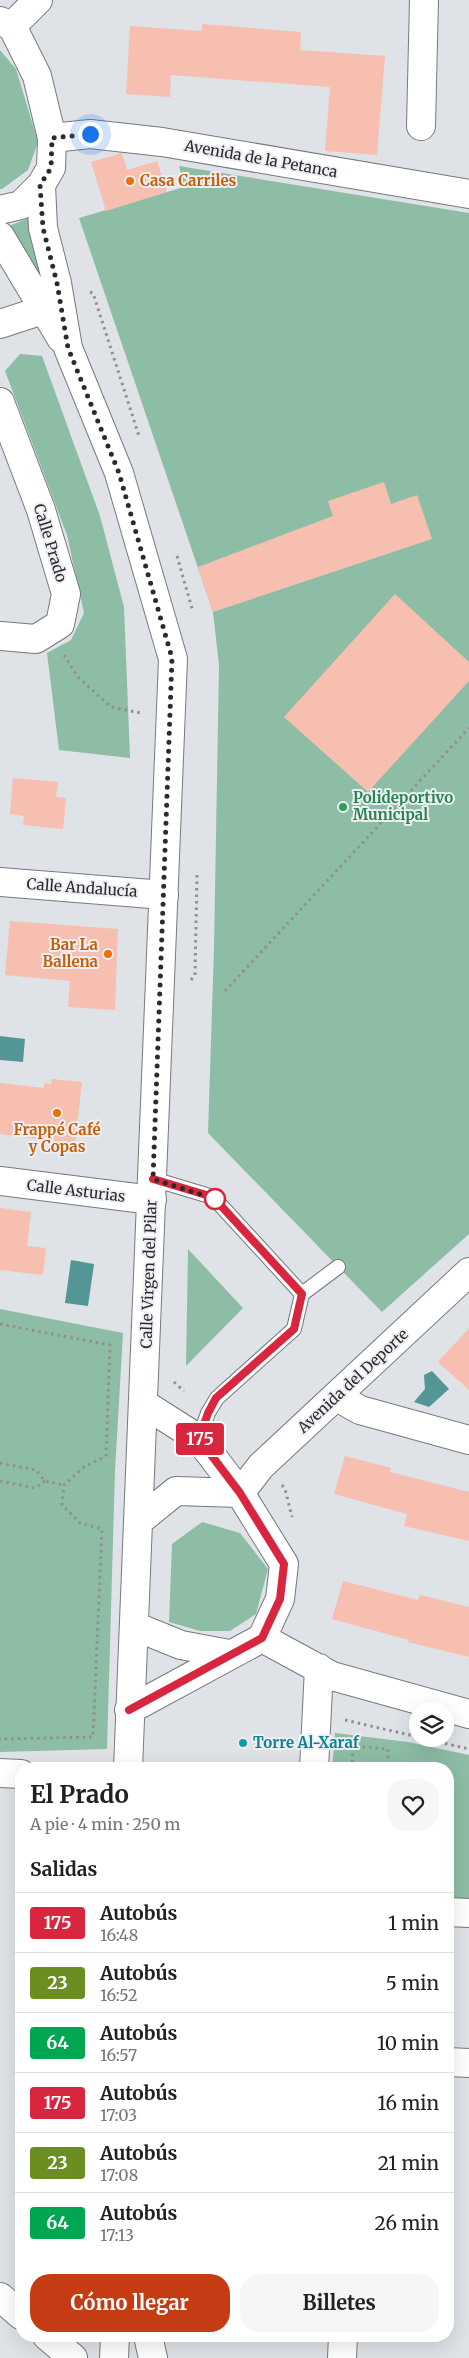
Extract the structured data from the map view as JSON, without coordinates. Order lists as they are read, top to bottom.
{
  "streets": {
    "main road": [
      "Avenida de la Petanca",
      "Calle Prado",
      "Calle Andalucía",
      "Calle Asturias",
      "Calle Virgen del Pilar",
      "Avenida del Deporte"
    ]
  },
  "crossings": [
    ["Calle Andalucía", "Calle Virgen del Pilar"],
    ["Calle Asturias", "Calle Virgen del Pilar"],
    ["Calle Virgen del Pilar", "Avenida del Deporte"]
  ],
  "places": [
    "Casa Carriles",
    "Polideportivo Municipal",
    "Bar La Ballena",
    "Frappé Café y Copas",
    "Torre Al-Xaraf"
  ],
  "lines": ["bus line 175"],
  "page": {
    "on_map": "175",
    "heading": [
      ["El Prado", "A pie · 4 min · 250 m"],
      "Salidas"
    ],
    "list": [
      {
        "mark": "175",
        "name": "Autobús",
        "note": "16:48",
        "value": "1 min"
      },
      {
        "mark": "23",
        "name": "Autobús",
        "note": "16:52",
        "value": "5 min"
      },
      {
        "mark": "64",
        "name": "Autobús",
        "note": "16:57",
        "value": "10 min"
      },
      {
        "mark": "175",
        "name": "Autobús",
        "note": "17:03",
        "value": "16 min"
      },
      {
        "mark": "23",
        "name": "Autobús",
        "note": "17:08",
        "value": "21 min"
      },
      {
        "mark": "64",
        "name": "Autobús",
        "note": "17:13",
        "value": "26 min"
      }
    ],
    "buttons": ["Cómo llegar", "Billetes"]
  }
}
